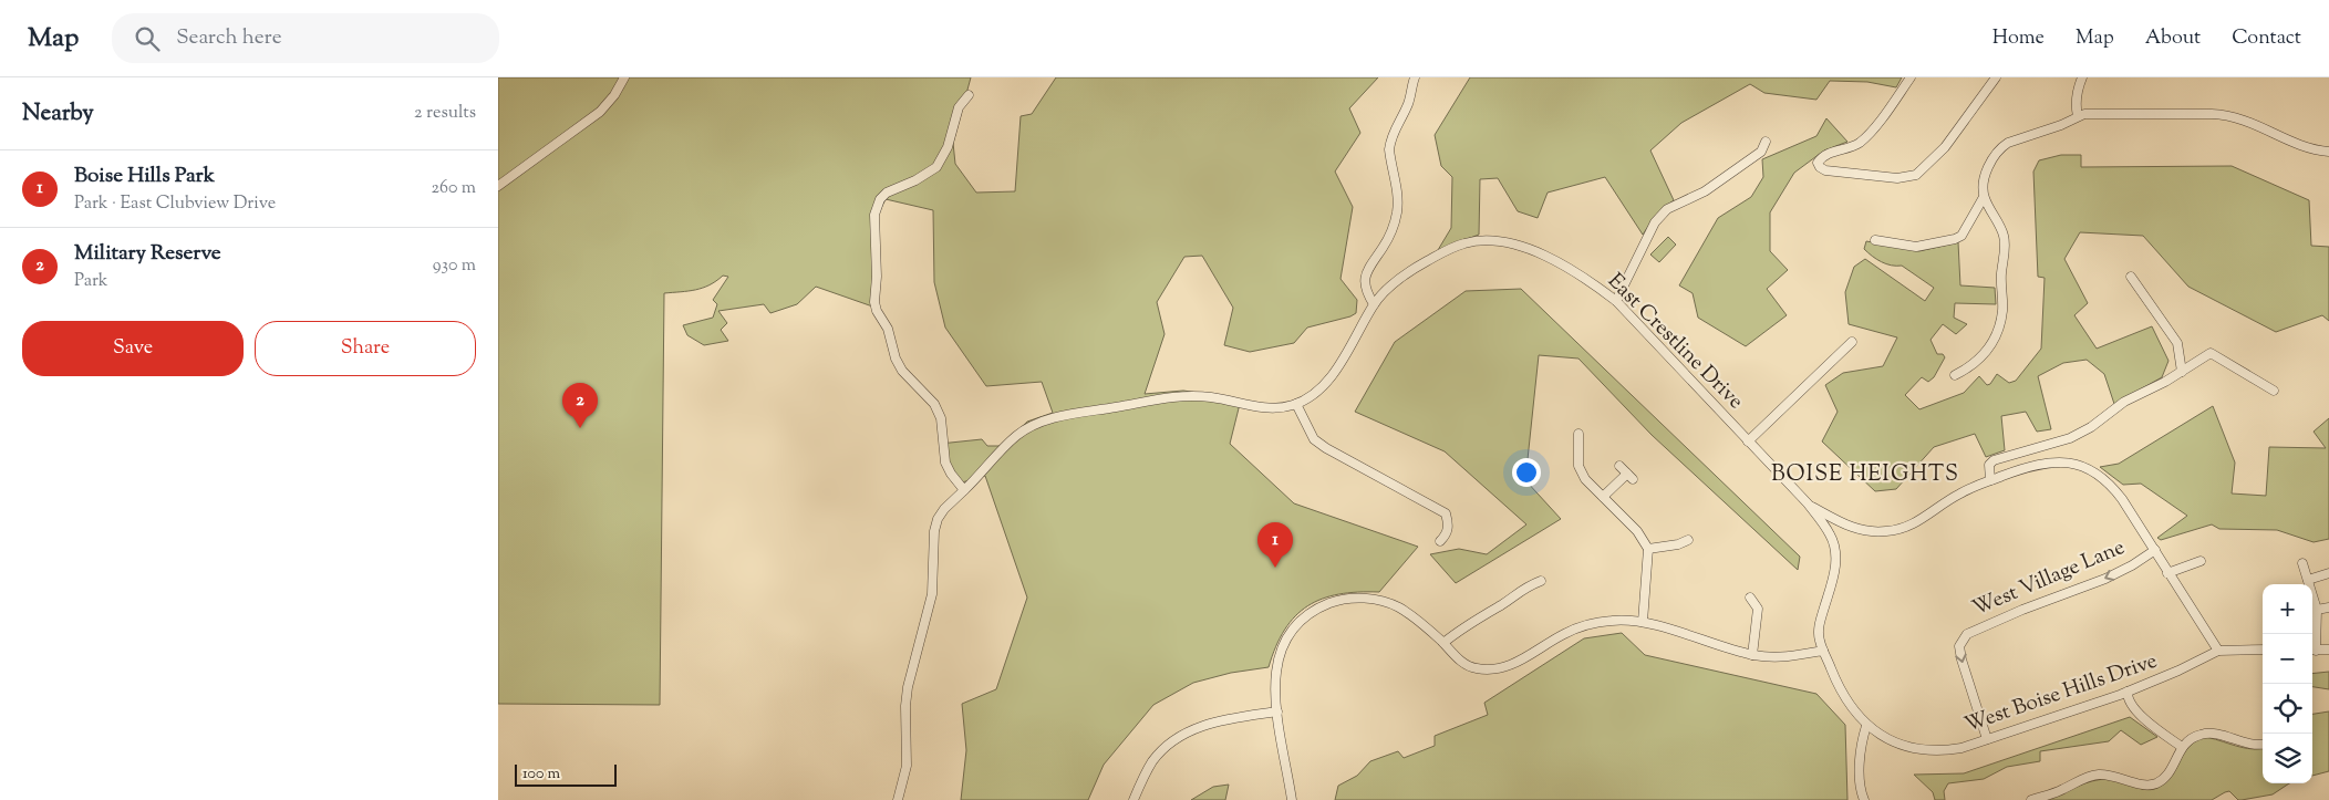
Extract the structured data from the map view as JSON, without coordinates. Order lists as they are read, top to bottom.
{
  "streets": {
    "street": ["East Crestline Drive", "West Village Lane", "West Boise Hills Drive"]
  },
  "crossings": [
    ["West Village Lane", "West Boise Hills Drive"]
  ],
  "districts": ["BOISE HEIGHTS"],
  "scale_bar": "100 m",
  "page": {
    "header": "Map",
    "search": "Search here",
    "nav": [
      "Home",
      "Map",
      "About",
      "Contact"
    ],
    "heading": ["Nearby", "2 results"],
    "list": [
      {
        "mark": "1",
        "name": "Boise Hills Park",
        "note": "Park · East Clubview Drive",
        "value": "260 m"
      },
      {
        "mark": "2",
        "name": "Military Reserve",
        "note": "Park",
        "value": "930 m"
      }
    ],
    "buttons": ["Save", "Share"],
    "pins": ["2", "1"],
    "map_buttons": ["+", "−"],
    "scale": "100 m"
  }
}
